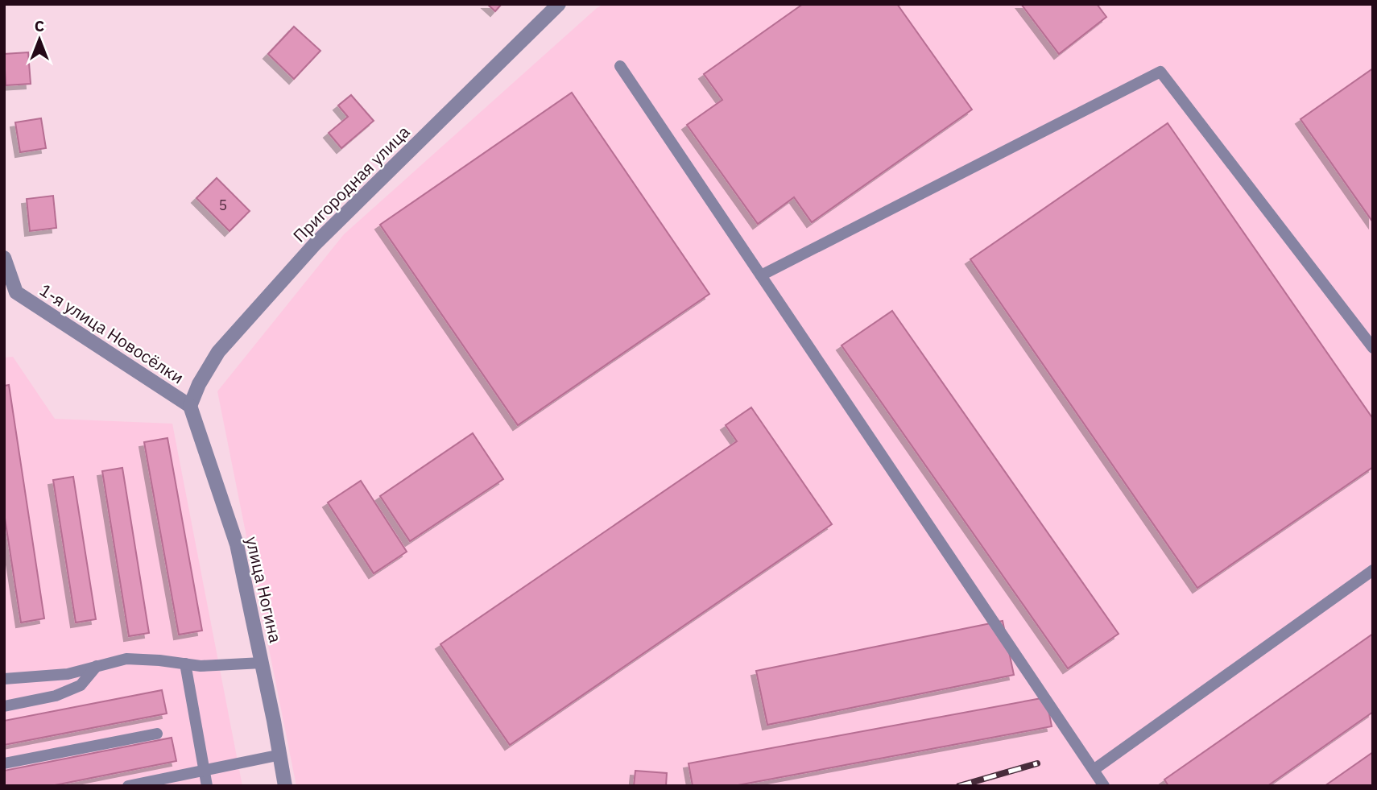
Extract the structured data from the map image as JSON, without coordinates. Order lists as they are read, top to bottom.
{
  "streets": {
    "street": ["Пригородная улица", "1-я улица Новосёлки", "улица Ногина"]
  },
  "crossings": [
    ["Пригородная улица", "1-я улица Новосёлки"],
    ["Пригородная улица", "улица Ногина"],
    ["1-я улица Новосёлки", "улица Ногина"]
  ],
  "house_numbers": ["5"],
  "north": "top"
}
